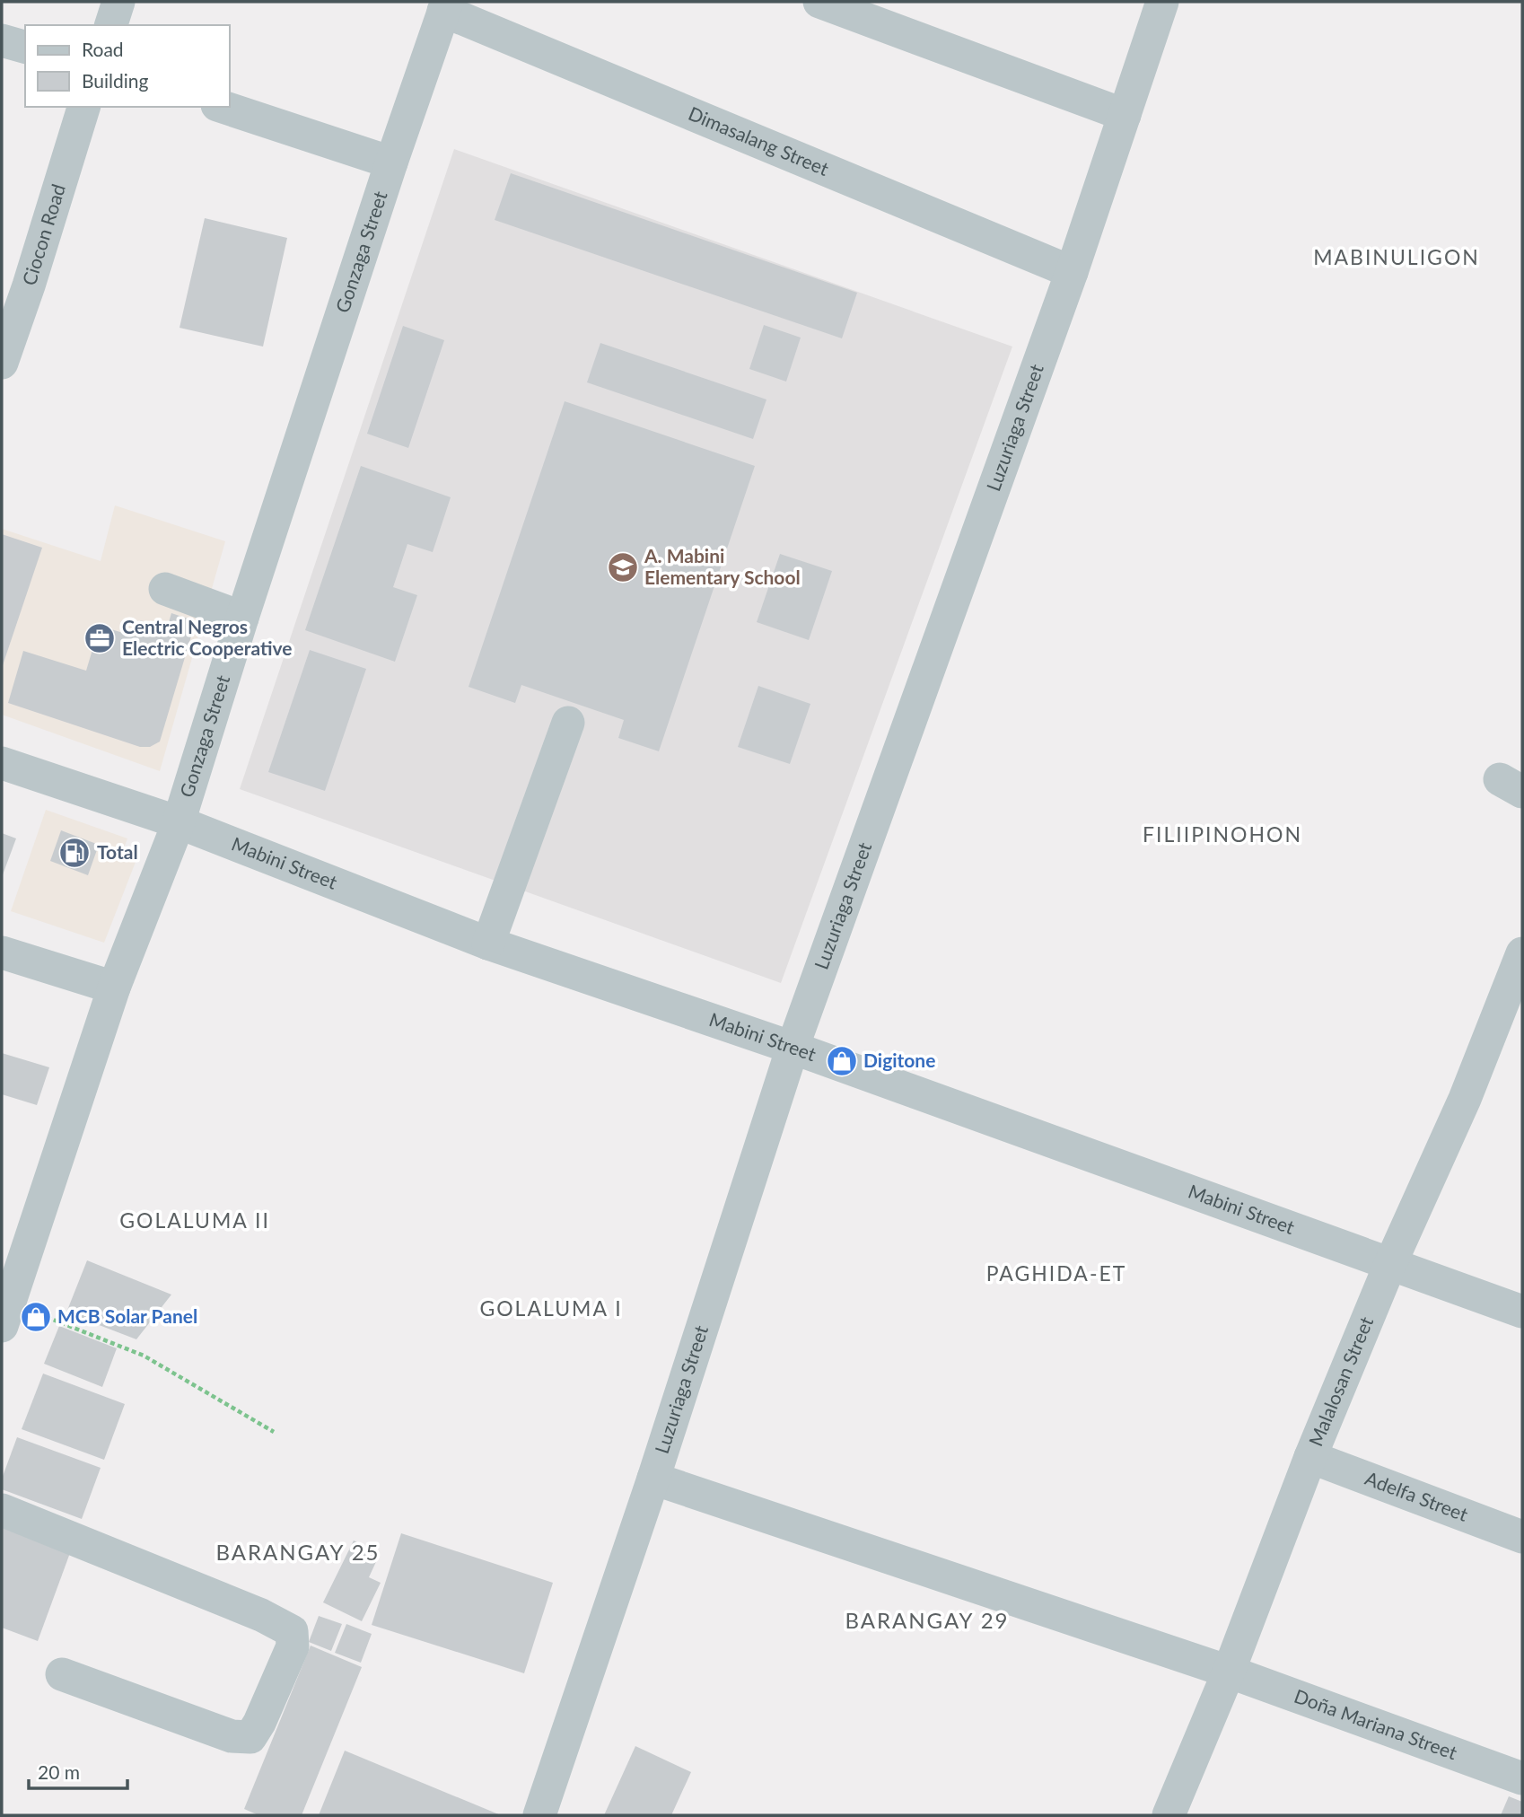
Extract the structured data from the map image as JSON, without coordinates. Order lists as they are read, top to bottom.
{
  "streets": {
    "street": [
      "Dimasalang Street",
      "Ciocon Road",
      "Gonzaga Street",
      "Luzuriaga Street",
      "Mabini Street",
      "Malalosan Street",
      "Adelfa Street",
      "Doña Mariana Street"
    ]
  },
  "crossings": [
    ["Dimasalang Street", "Gonzaga Street"],
    ["Dimasalang Street", "Luzuriaga Street"],
    ["Gonzaga Street", "Mabini Street"],
    ["Luzuriaga Street", "Mabini Street"],
    ["Luzuriaga Street", "Doña Mariana Street"],
    ["Mabini Street", "Malalosan Street"],
    ["Malalosan Street", "Adelfa Street"],
    ["Malalosan Street", "Doña Mariana Street"]
  ],
  "districts": [
    "MABINULIGON",
    "FILIIPINOHON",
    "GOLALUMA II",
    "PAGHIDA-ET",
    "GOLALUMA I",
    "BARANGAY 25",
    "BARANGAY 29"
  ],
  "places": {
    "school or university": ["A. Mabini Elementary School"],
    "office": ["Central Negros Electric Cooperative"],
    "fuel station": ["Total"],
    "shop": ["Digitone", "MCB Solar Panel"]
  },
  "legend": ["Road", "Building"],
  "scale_bar": "20 m"
}
